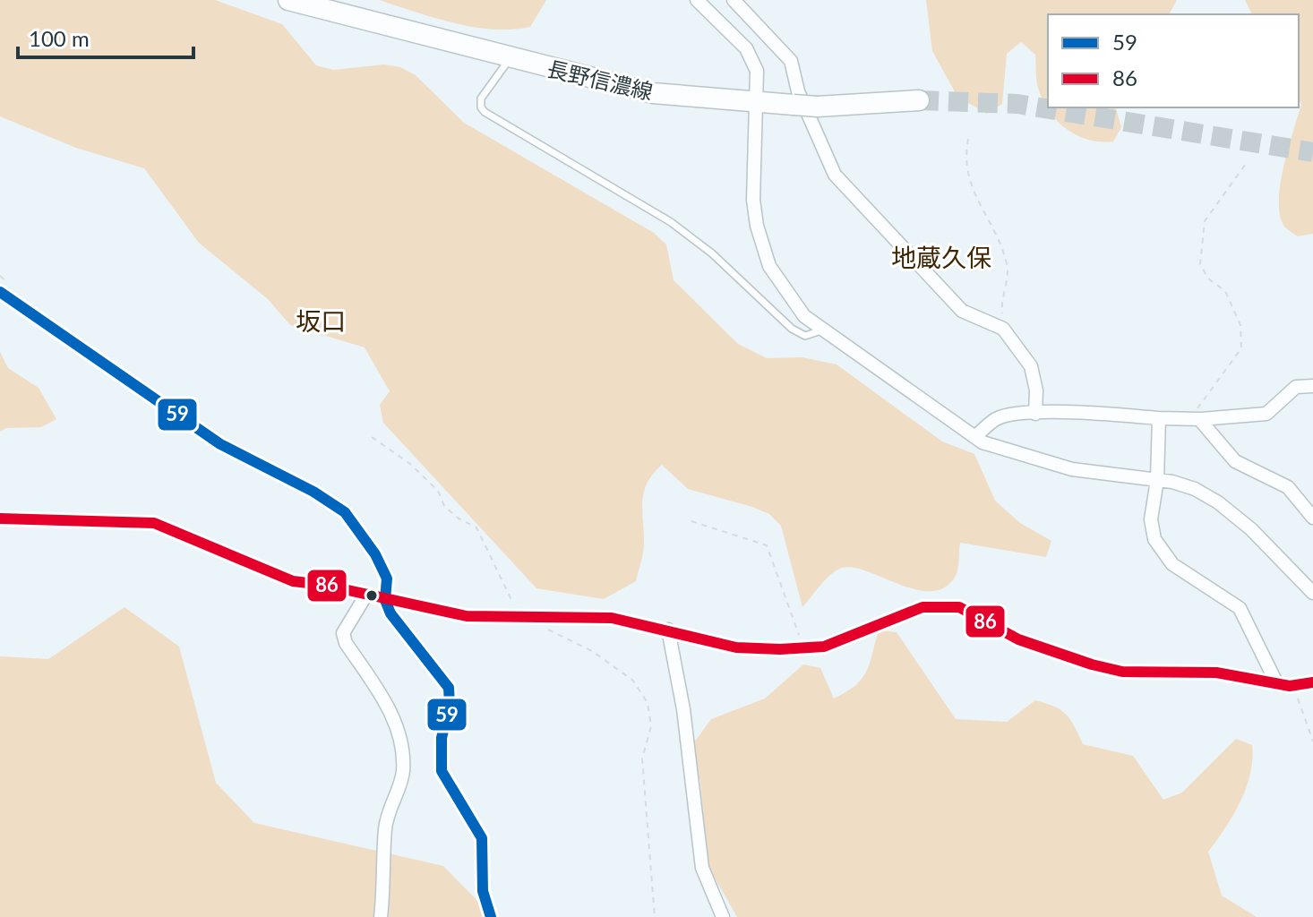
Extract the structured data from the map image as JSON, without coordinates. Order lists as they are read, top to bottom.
{
  "streets": {
    "main road": ["長野信濃線"]
  },
  "districts": ["地蔵久保", "坂口"],
  "lines": ["transit line 59", "transit line 86"],
  "legend": ["59", "86"],
  "scale_bar": "100 m"
}
